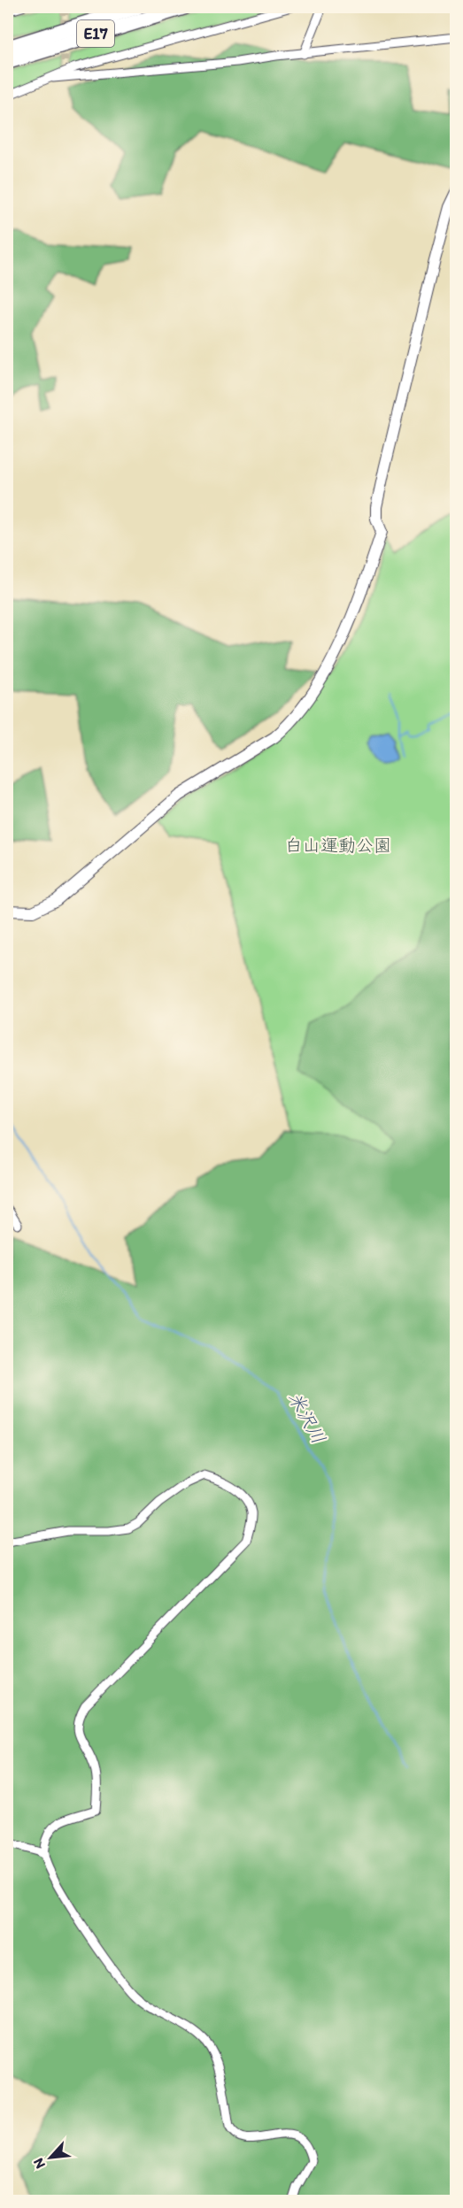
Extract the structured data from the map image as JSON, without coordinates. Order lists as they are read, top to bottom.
{
  "streets": {
    "highway": ["E17"]
  },
  "water": ["米沢川"],
  "parks": ["白山運動公園"],
  "north": "bottom left"
}
